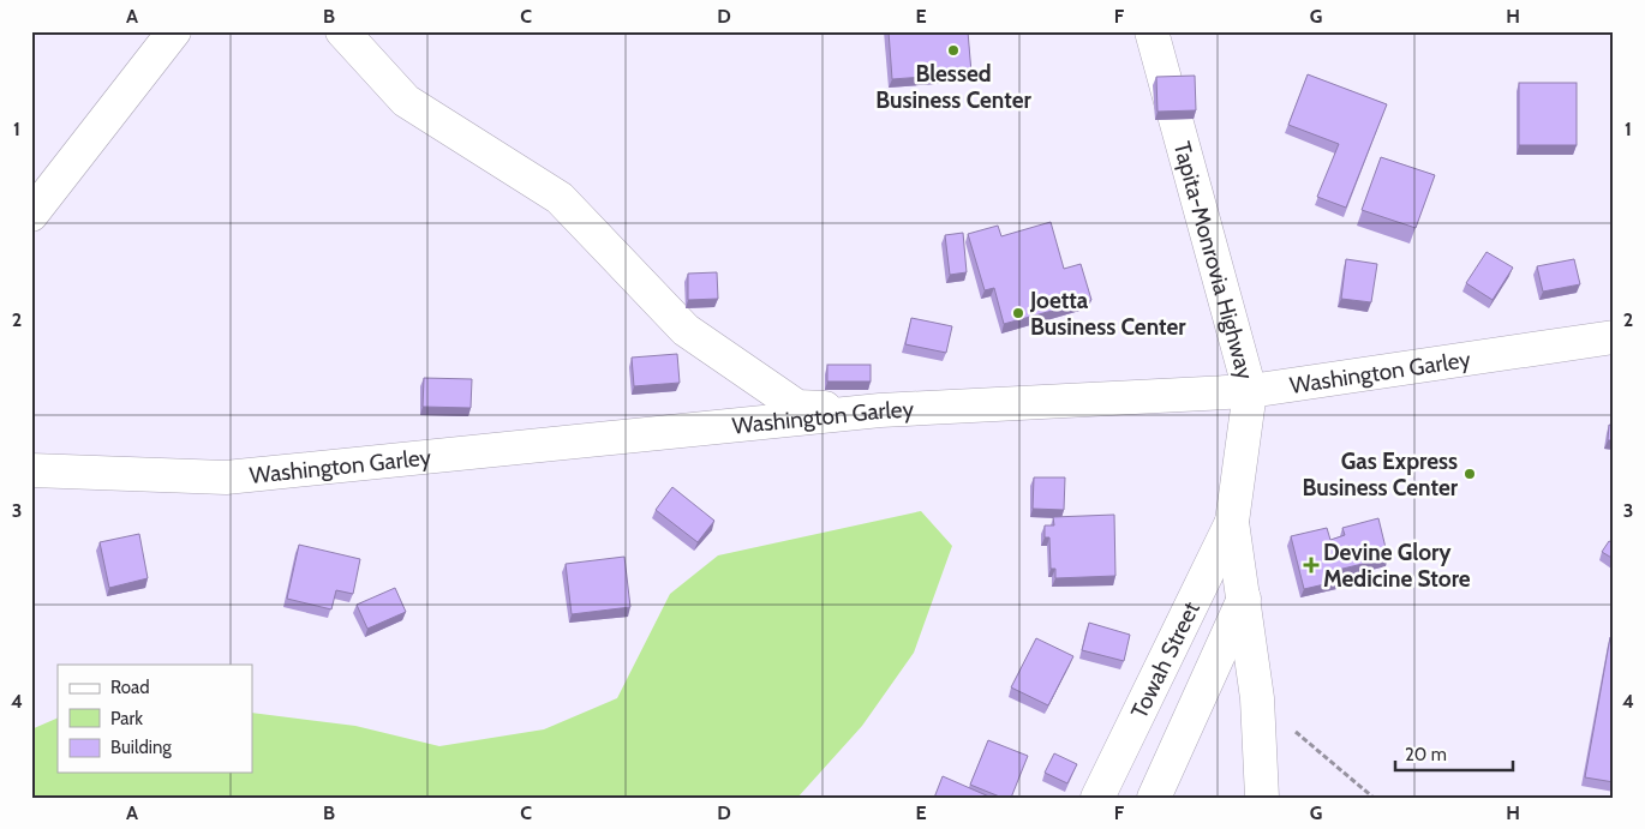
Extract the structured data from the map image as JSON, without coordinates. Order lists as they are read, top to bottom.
{
  "streets": {
    "main road": ["Tapita-Monrovia Highway", "Washington Garley", "Towah Street"]
  },
  "crossings": [
    ["Tapita-Monrovia Highway", "Washington Garley"],
    ["Tapita-Monrovia Highway", "Towah Street"]
  ],
  "places": {
    "other": ["Blessed Business Center", "Joetta Business Center", "Gas Express Business Center"],
    "health": ["Devine Glory Medicine Store"]
  },
  "legend": ["Road", "Park", "Building"],
  "scale_bar": "20 m",
  "grid": {
    "columns": [
      "A",
      "B",
      "C",
      "D",
      "E",
      "F",
      "G",
      "H"
    ],
    "rows": [
      "1",
      "2",
      "3",
      "4"
    ]
  }
}
